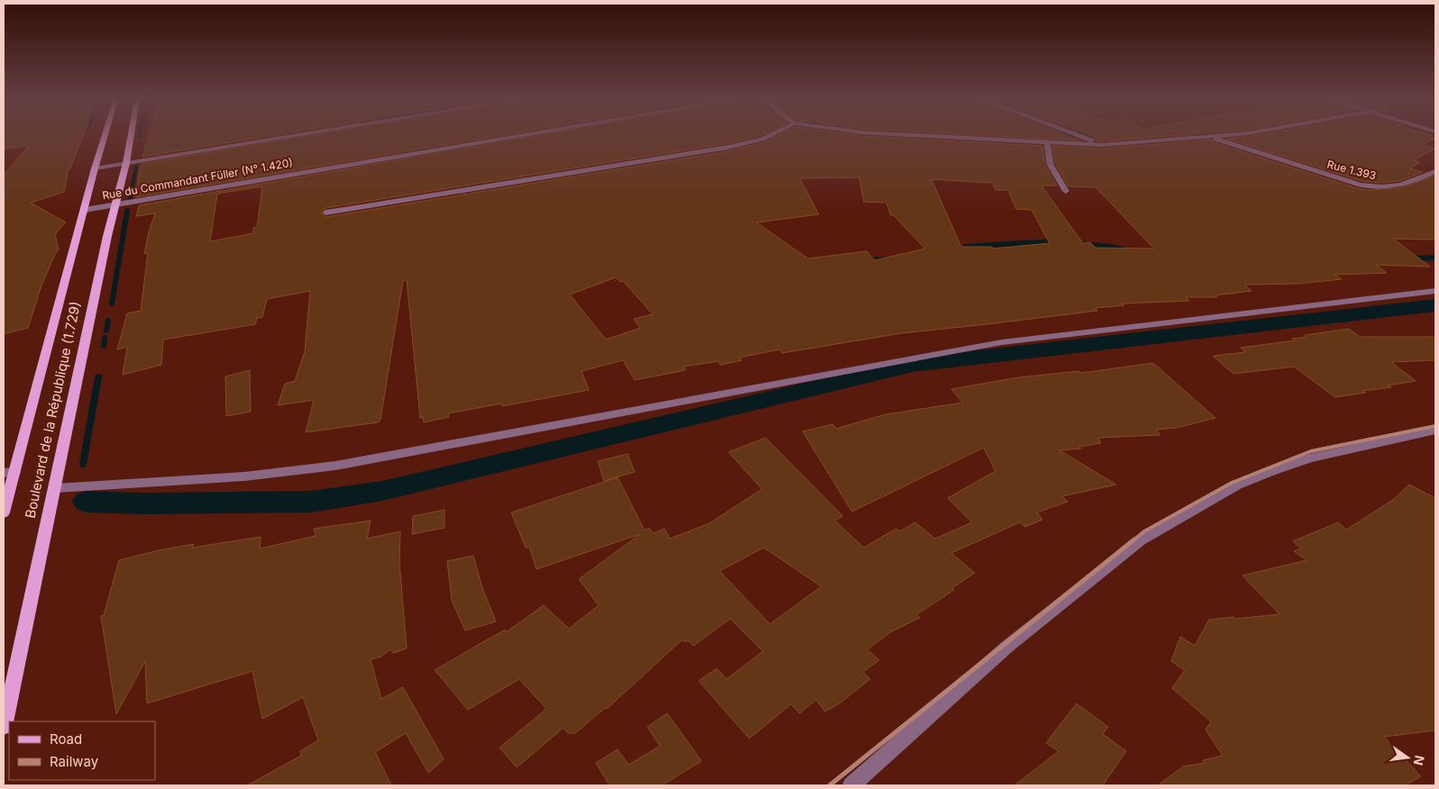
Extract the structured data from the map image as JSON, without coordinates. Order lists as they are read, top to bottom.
{
  "streets": {
    "main road": ["Boulevard de la République (1.729)"],
    "street": ["Rue 1.393", "Rue du Commandant Füller (N° 1.420)"]
  },
  "crossings": [
    ["Rue du Commandant Füller (N° 1.420)", "Boulevard de la République (1.729)"]
  ],
  "legend": ["Road", "Railway"],
  "north": "right"
}
